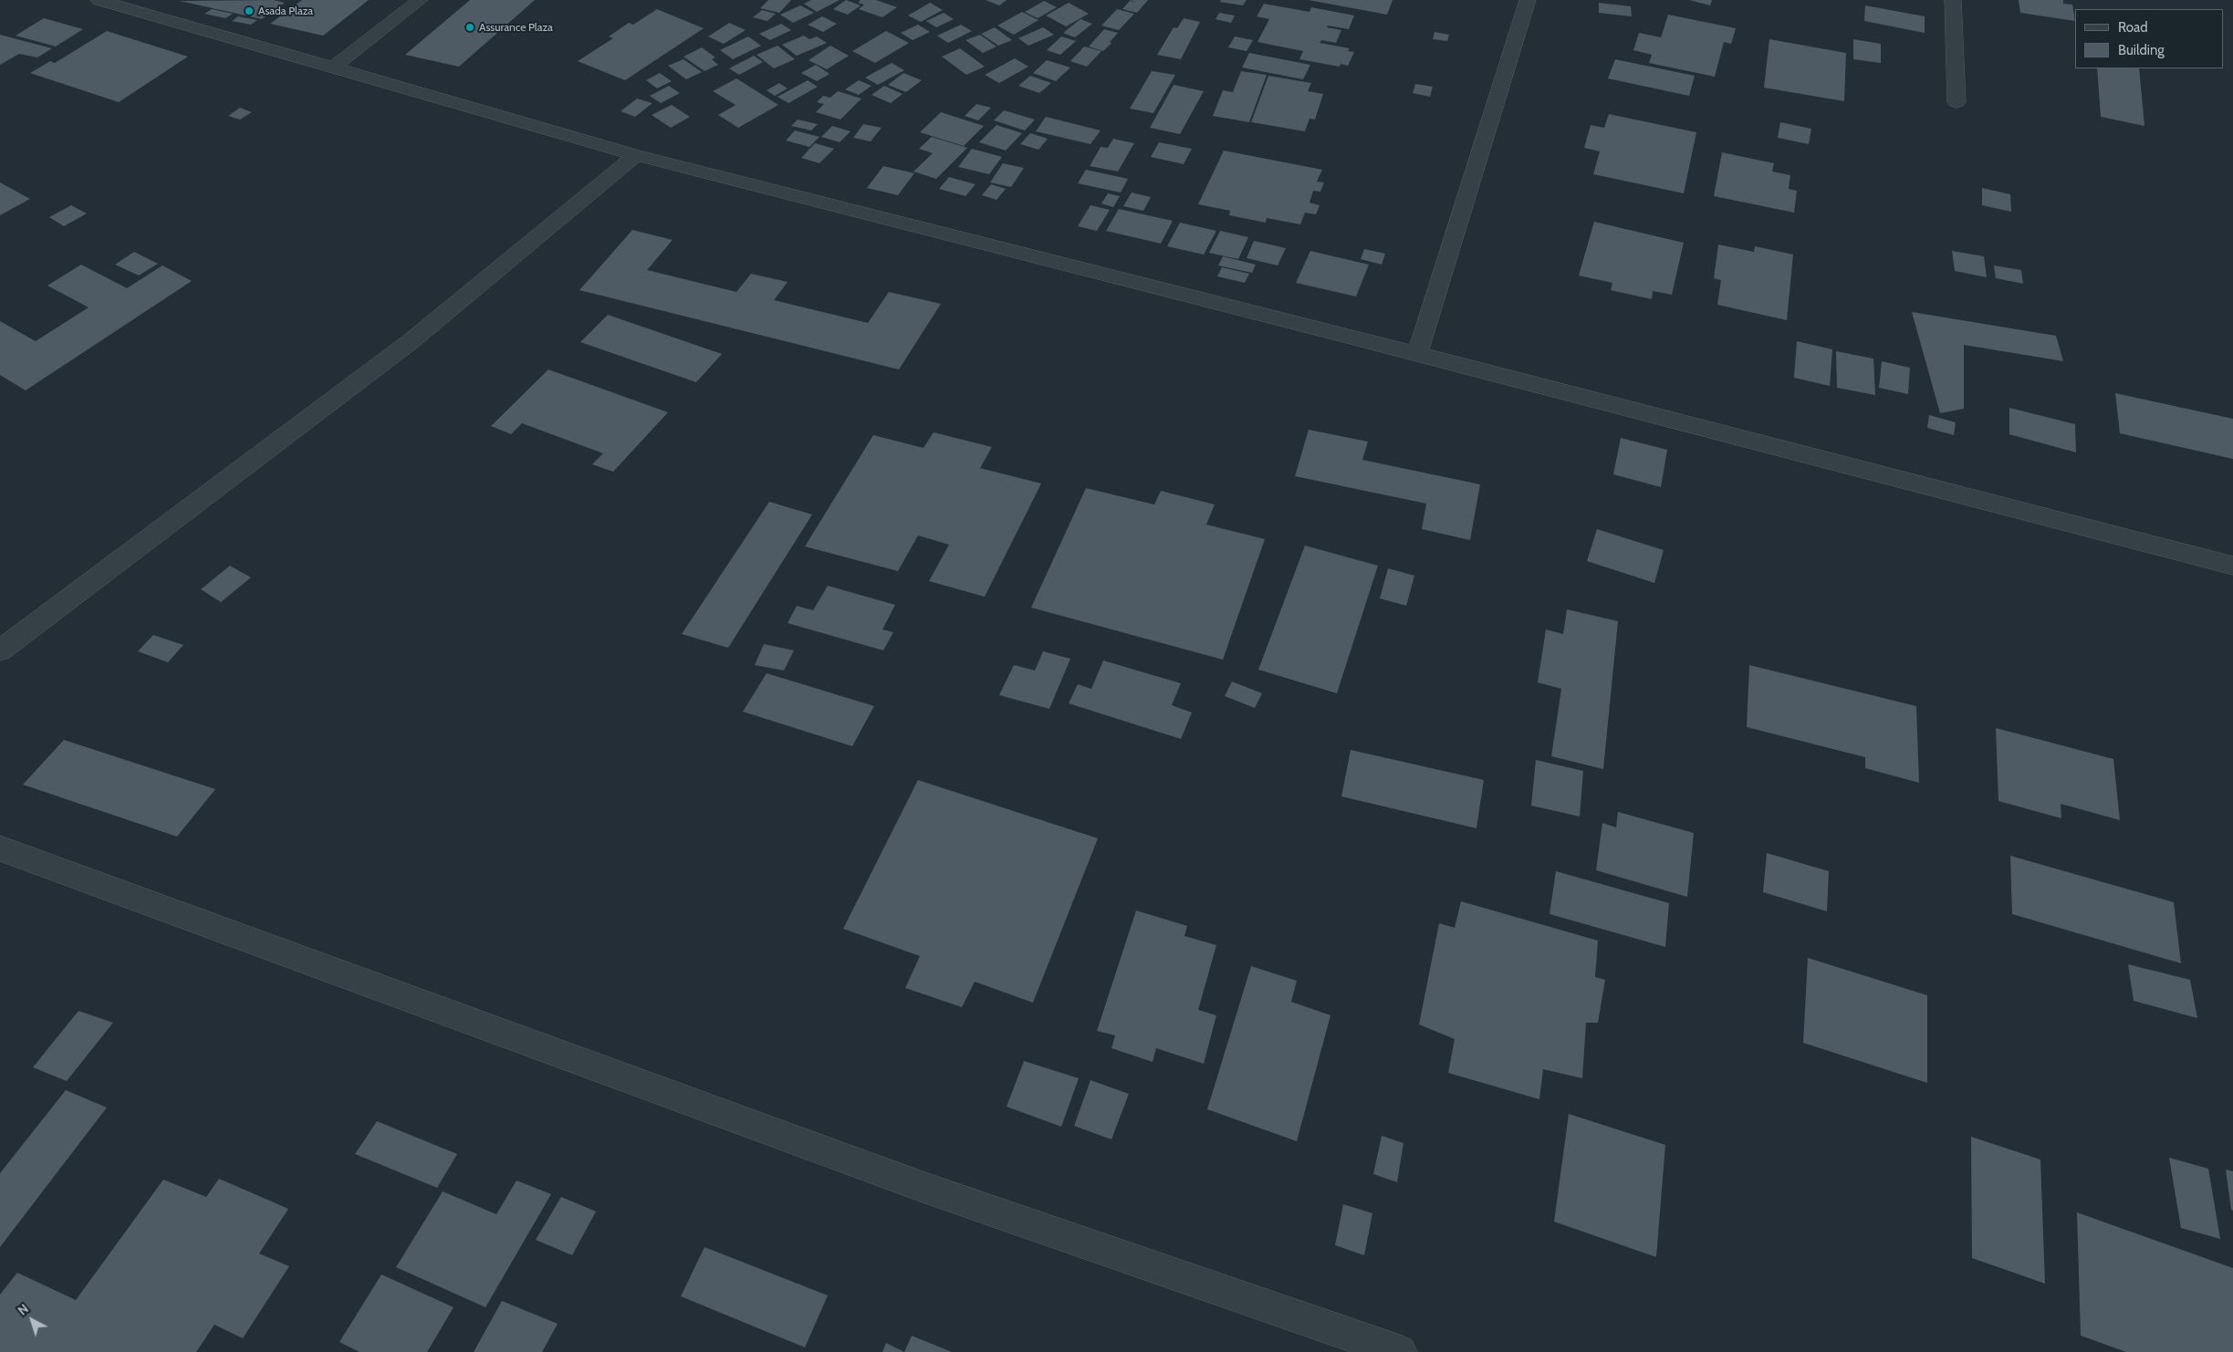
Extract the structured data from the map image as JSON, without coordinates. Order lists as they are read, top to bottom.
{
  "places": ["Asada Plaza", "Assurance Plaza"],
  "legend": ["Road", "Building"],
  "north": "top left"
}
